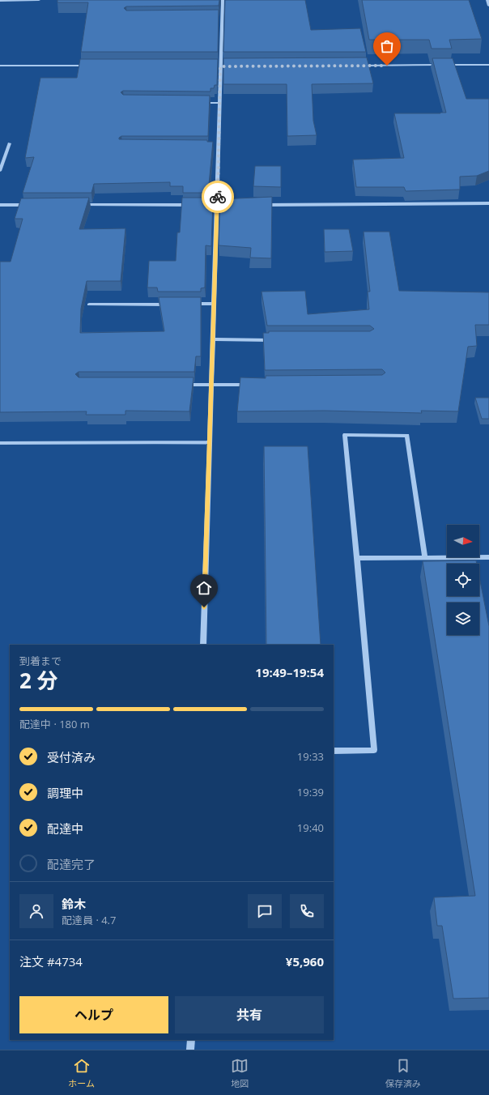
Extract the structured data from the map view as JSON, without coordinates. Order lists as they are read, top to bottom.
{
  "north": "right",
  "page": {
    "heading": ["2 分", "到着まで", "19:49–19:54"],
    "panel": [
      "鈴木",
      "配達員 · 4.7",
      "注文 #4734",
      "¥5,960"
    ],
    "bar": "配達中 · 180 m",
    "list": [
      ["受付済み", "19:33"],
      ["調理中", "19:39"],
      ["配達中", "19:40"],
      "配達完了"
    ],
    "buttons": ["ヘルプ", "共有"],
    "tabs": ["ホーム", "地図", "保存済み"]
  }
}
